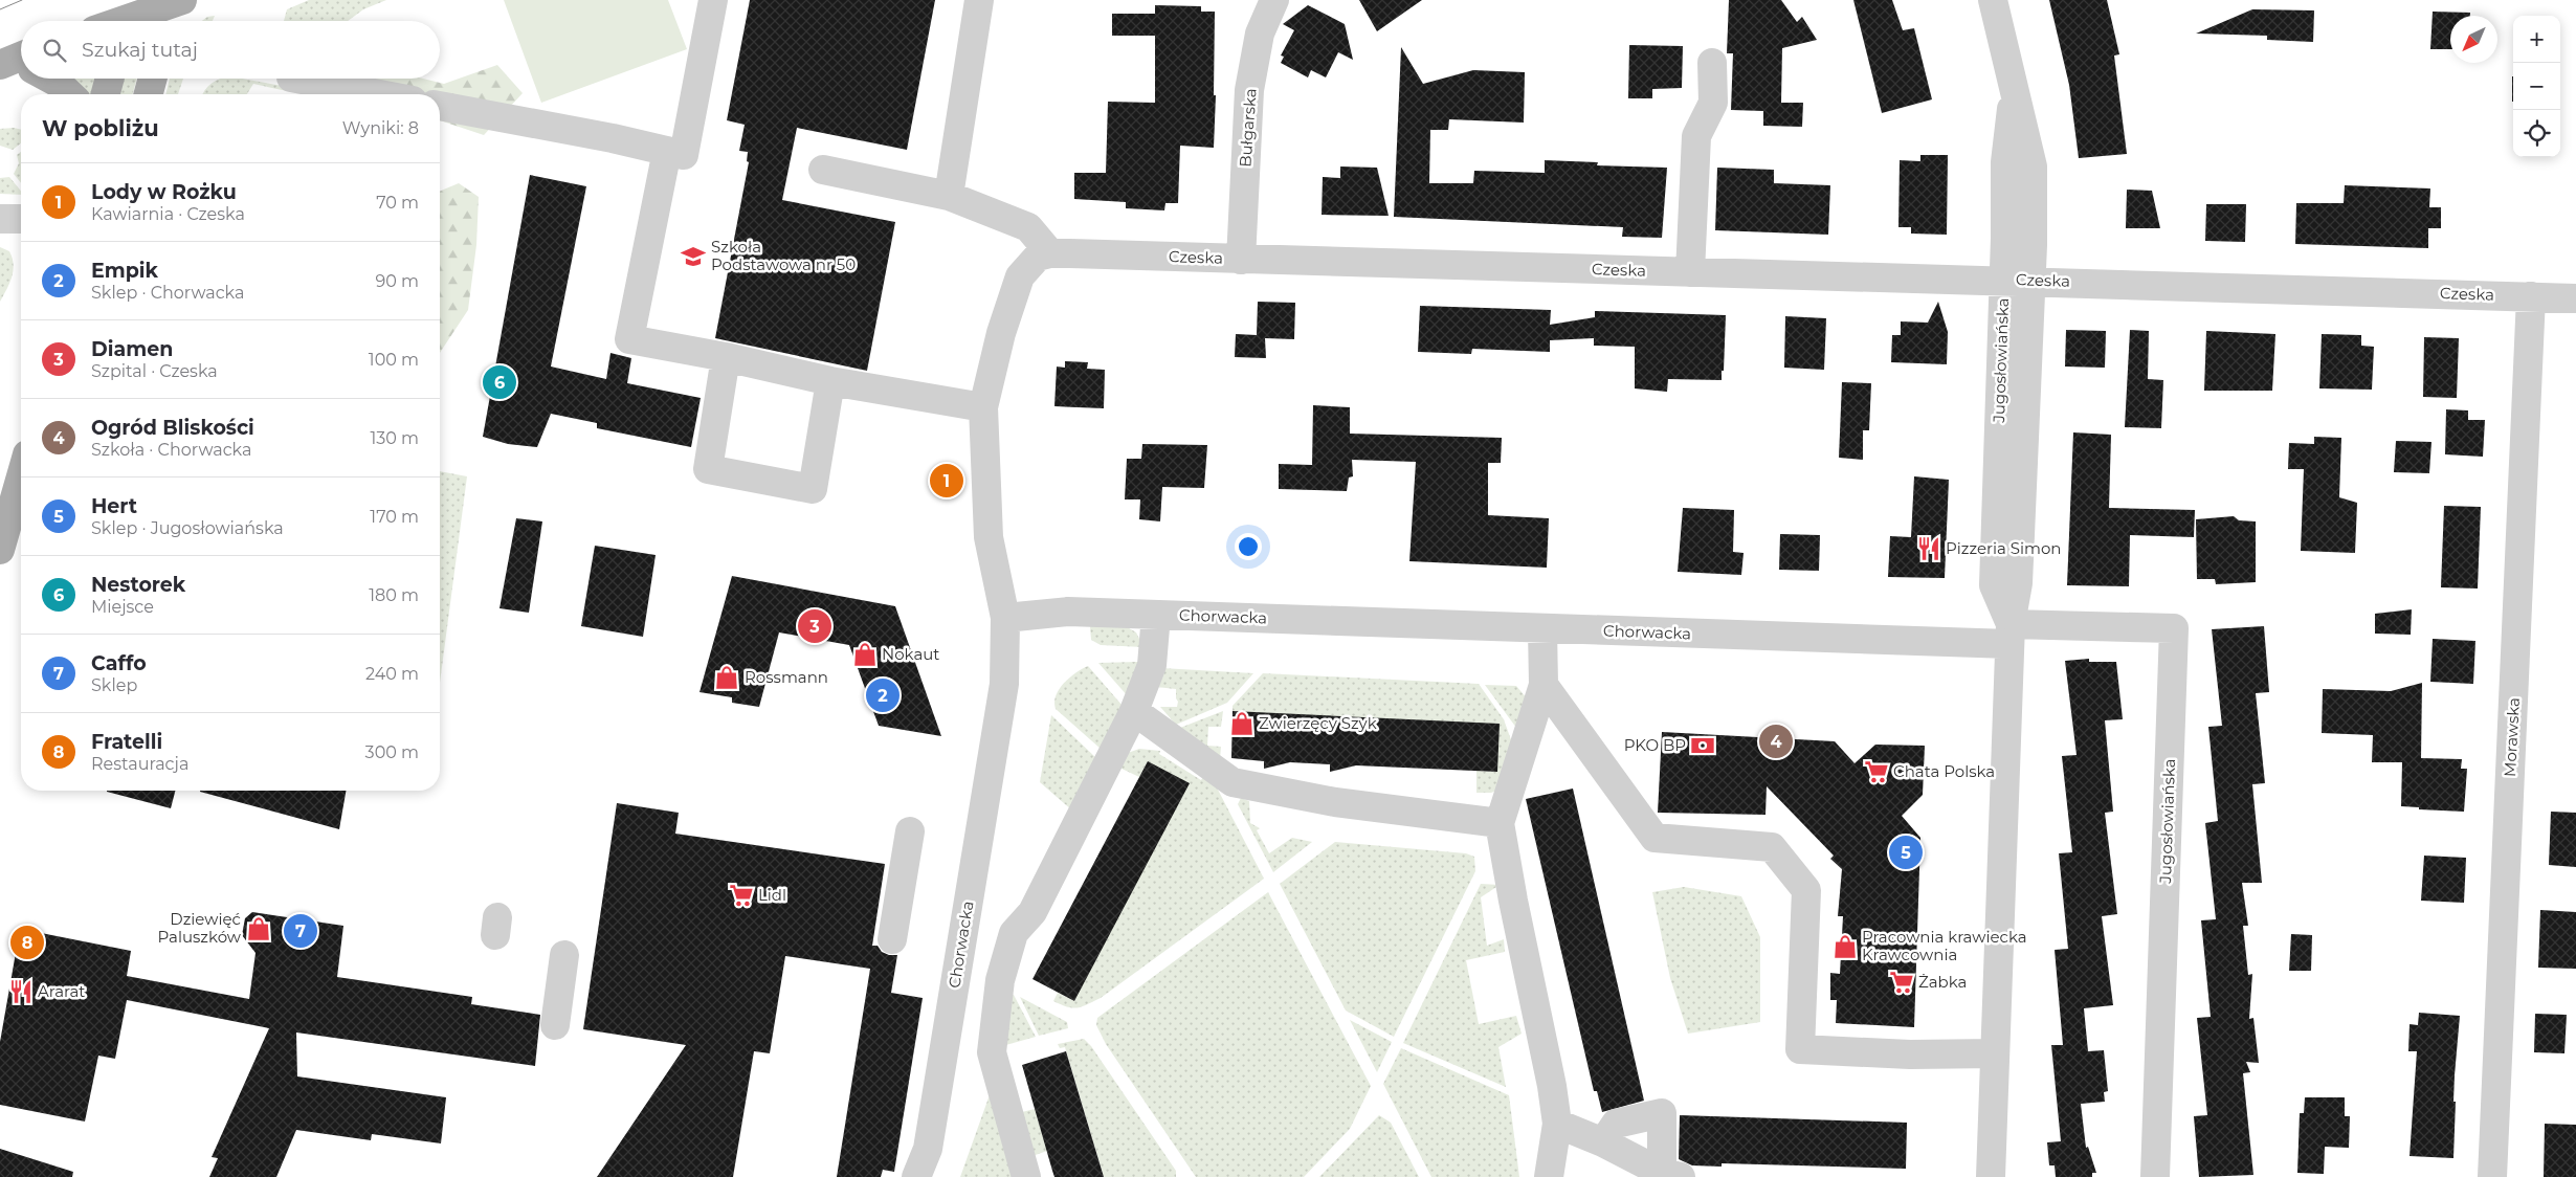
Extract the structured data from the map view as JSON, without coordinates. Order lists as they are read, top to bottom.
{
  "streets": {
    "street": [
      "Bułgarska",
      "Czeska",
      "Jugosłowiańska",
      "Chorwacka",
      "Morawska"
    ]
  },
  "crossings": [
    ["Bułgarska", "Czeska"],
    ["Czeska", "Jugosłowiańska"],
    ["Czeska", "Morawska"],
    ["Jugosłowiańska", "Chorwacka"]
  ],
  "places": {
    "school or university": ["Szkoła Podstawowa nr 50"],
    "restaurant": ["Pizzeria Simon", "Ararat"],
    "shop": [
      "Nokaut",
      "Rossmann",
      "Zwierzęcy Szyk",
      "Dziewięć Paluszków",
      "Pracownia krawiecka Krawcownia"
    ],
    "bank": ["PKO BP"],
    "supermarket": ["Chata Polska", "Lidl", "Żabka"]
  },
  "north": "bottom left",
  "page": {
    "map_buttons": ["+", "−"],
    "search": "Szukaj tutaj",
    "heading": ["W pobliżu", "Wyniki: 8"],
    "list": [
      {
        "mark": "1",
        "name": "Lody w Rożku",
        "note": "Kawiarnia · Czeska",
        "value": "70 m"
      },
      {
        "mark": "2",
        "name": "Empik",
        "note": "Sklep · Chorwacka",
        "value": "90 m"
      },
      {
        "mark": "3",
        "name": "Diamen",
        "note": "Szpital · Czeska",
        "value": "100 m"
      },
      {
        "mark": "4",
        "name": "Ogród Bliskości",
        "note": "Szkoła · Chorwacka",
        "value": "130 m"
      },
      {
        "mark": "5",
        "name": "Hert",
        "note": "Sklep · Jugosłowiańska",
        "value": "170 m"
      },
      {
        "mark": "6",
        "name": "Nestorek",
        "note": "Miejsce",
        "value": "180 m"
      },
      {
        "mark": "7",
        "name": "Caffo",
        "note": "Sklep",
        "value": "240 m"
      },
      {
        "mark": "8",
        "name": "Fratelli",
        "note": "Restauracja",
        "value": "300 m"
      }
    ],
    "pins": [
      "6",
      "1",
      "3",
      "2",
      "4",
      "5",
      "7",
      "8"
    ]
  }
}
